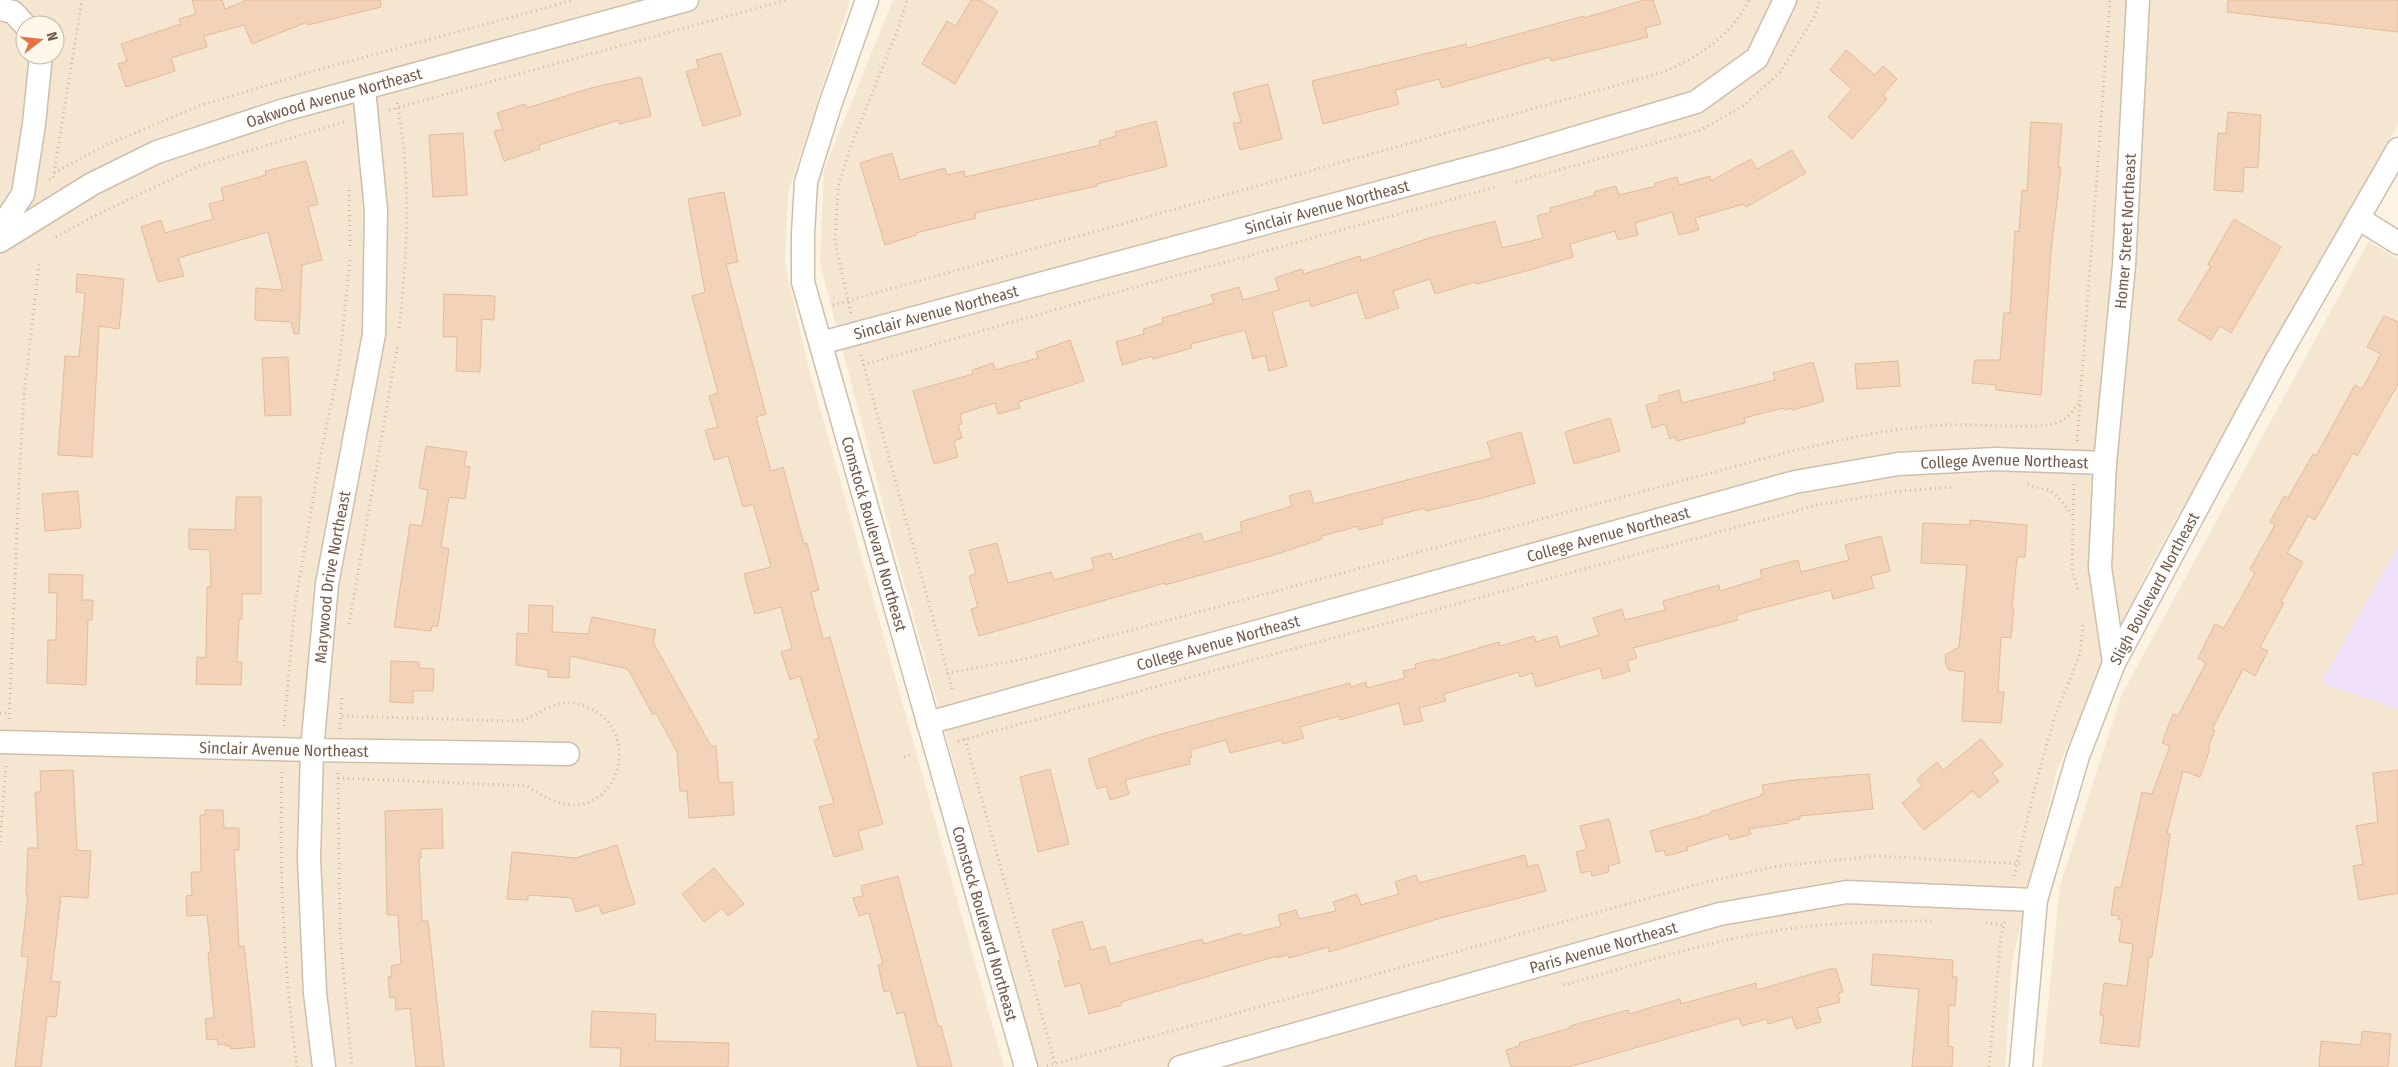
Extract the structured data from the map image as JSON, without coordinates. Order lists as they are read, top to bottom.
{
  "streets": {
    "street": [
      "Oakwood Avenue Northeast",
      "Sinclair Avenue Northeast",
      "Homer Street Northeast",
      "College Avenue Northeast",
      "Comstock Boulevard Northeast",
      "Marywood Drive Northeast",
      "Sligh Boulevard Northeast",
      "Paris Avenue Northeast"
    ]
  },
  "crossings": [
    ["Oakwood Avenue Northeast", "Marywood Drive Northeast"],
    ["Sinclair Avenue Northeast", "Comstock Boulevard Northeast"],
    ["Sinclair Avenue Northeast", "Marywood Drive Northeast"],
    ["Homer Street Northeast", "College Avenue Northeast"],
    ["College Avenue Northeast", "Comstock Boulevard Northeast"],
    ["College Avenue Northeast", "Sligh Boulevard Northeast"],
    ["Sligh Boulevard Northeast", "Paris Avenue Northeast"]
  ],
  "north": "right"
}
